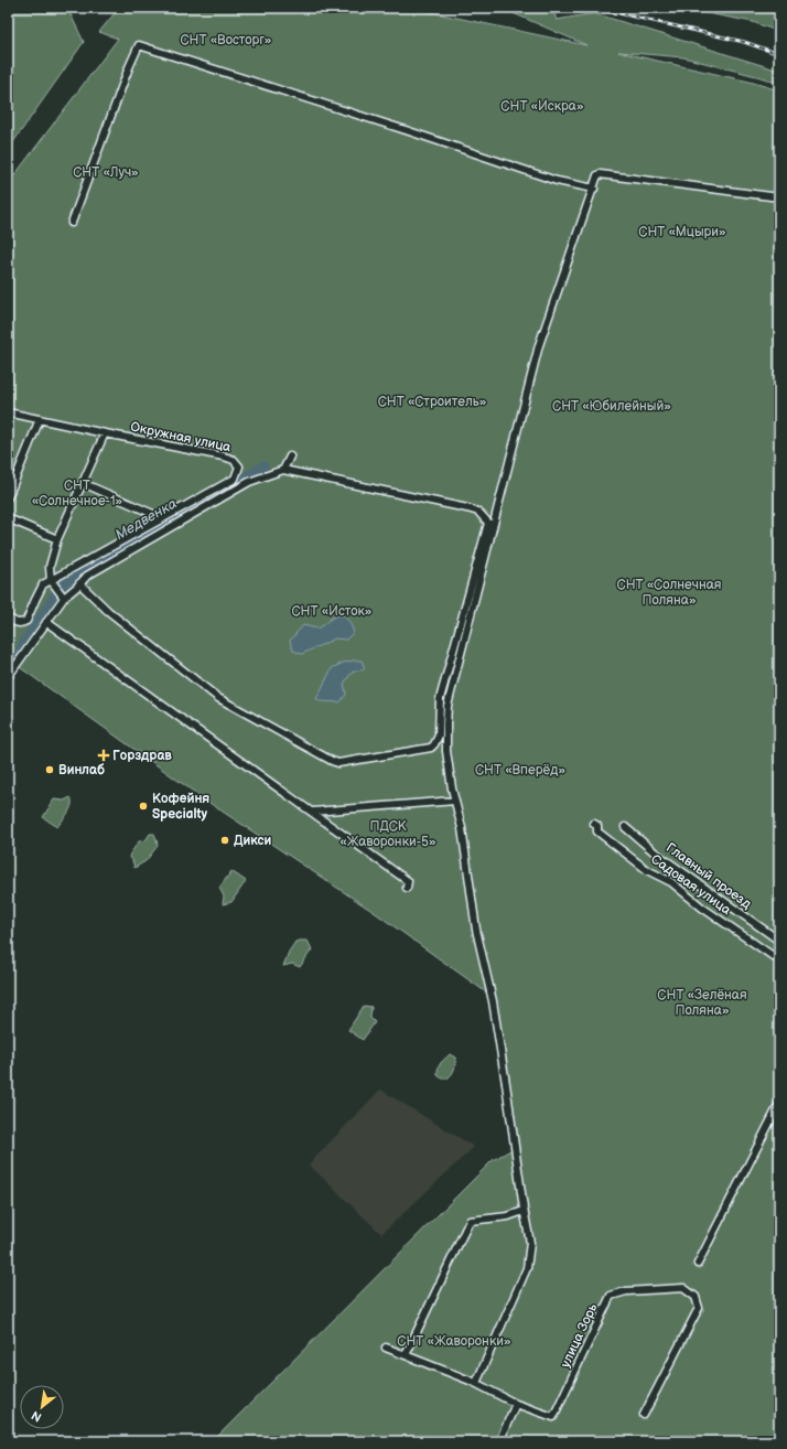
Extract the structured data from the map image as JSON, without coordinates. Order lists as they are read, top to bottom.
{
  "streets": {
    "street": [
      "Окружная улица",
      "Главный проезд",
      "Садовая улица",
      "улица Зорь"
    ]
  },
  "water": ["Медвенка"],
  "parks": [
    "СНТ «Восторг»",
    "СНТ «Искра»",
    "СНТ «Луч»",
    "СНТ «Мцыри»",
    "СНТ «Строитель»",
    "СНТ «Юбилейный»",
    "СНТ «Солнечное-1»",
    "СНТ «Солнечная Поляна»",
    "СНТ «Исток»",
    "СНТ «Вперёд»",
    "ПДСК «Жаворонки-5»",
    "СНТ «Зелёная Поляна»",
    "СНТ «Жаворонки»"
  ],
  "places": {
    "health": ["Горздрав"],
    "other": ["Винлаб", "Кофейня Specialty", "Дикси"]
  },
  "north": "bottom left"
}
